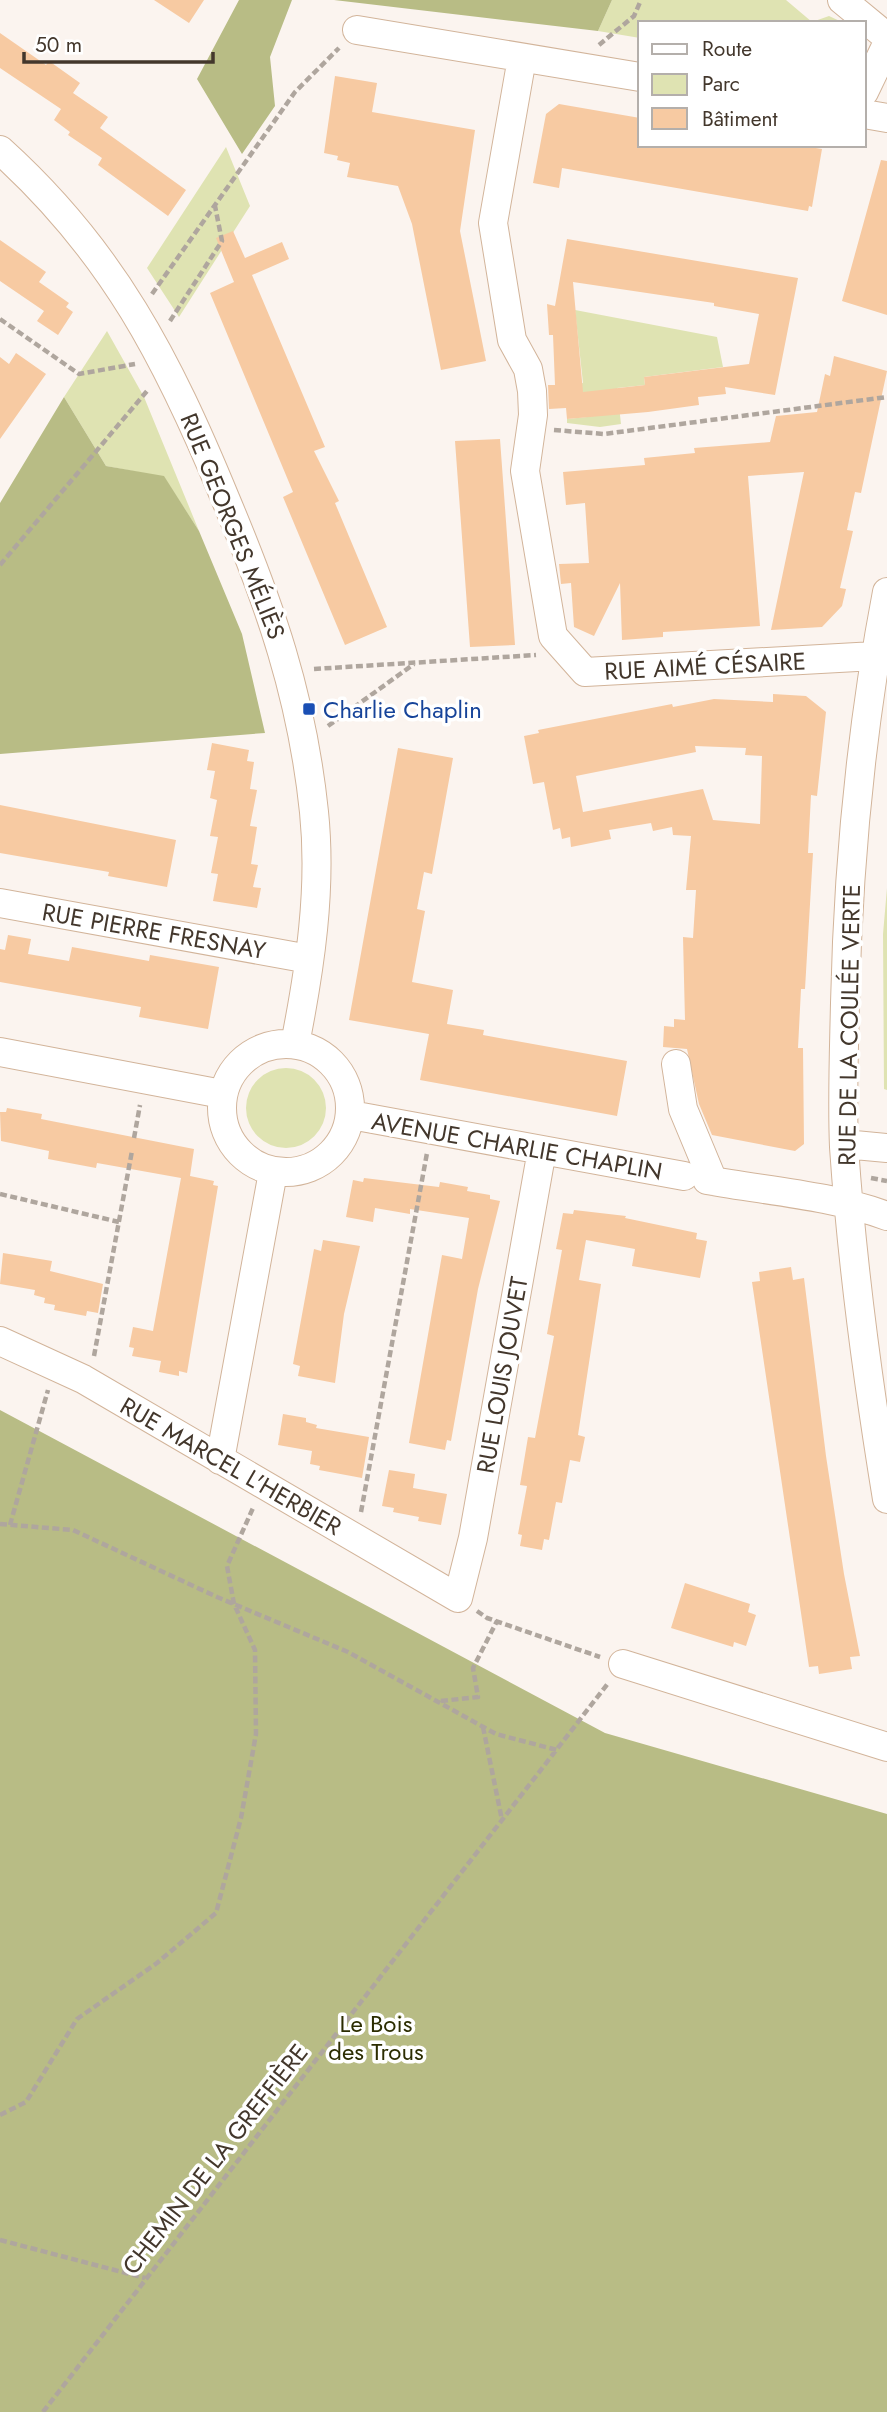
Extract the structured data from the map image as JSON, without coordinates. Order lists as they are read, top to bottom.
{
  "streets": {
    "street": [
      "RUE GEORGES MÉLIÈS",
      "RUE AIMÉ CÉSAIRE",
      "RUE PIERRE FRESNAY",
      "RUE DE LA COULÉE VERTE",
      "AVENUE CHARLIE CHAPLIN",
      "RUE LOUIS JOUVET",
      "RUE MARCEL L'HERBIER"
    ],
    "path": ["CHEMIN DE LA GREFFIÈRE"]
  },
  "crossings": [
    ["RUE GEORGES MÉLIÈS", "RUE PIERRE FRESNAY"],
    ["RUE GEORGES MÉLIÈS", "AVENUE CHARLIE CHAPLIN"],
    ["RUE AIMÉ CÉSAIRE", "RUE DE LA COULÉE VERTE"],
    ["RUE DE LA COULÉE VERTE", "AVENUE CHARLIE CHAPLIN"],
    ["AVENUE CHARLIE CHAPLIN", "RUE LOUIS JOUVET"],
    ["RUE LOUIS JOUVET", "RUE MARCEL L'HERBIER"]
  ],
  "parks": ["Le Bois des Trous"],
  "places": {
    "transit": ["Charlie Chaplin"]
  },
  "legend": ["Route", "Parc", "Bâtiment"],
  "scale_bar": "50 m"
}
